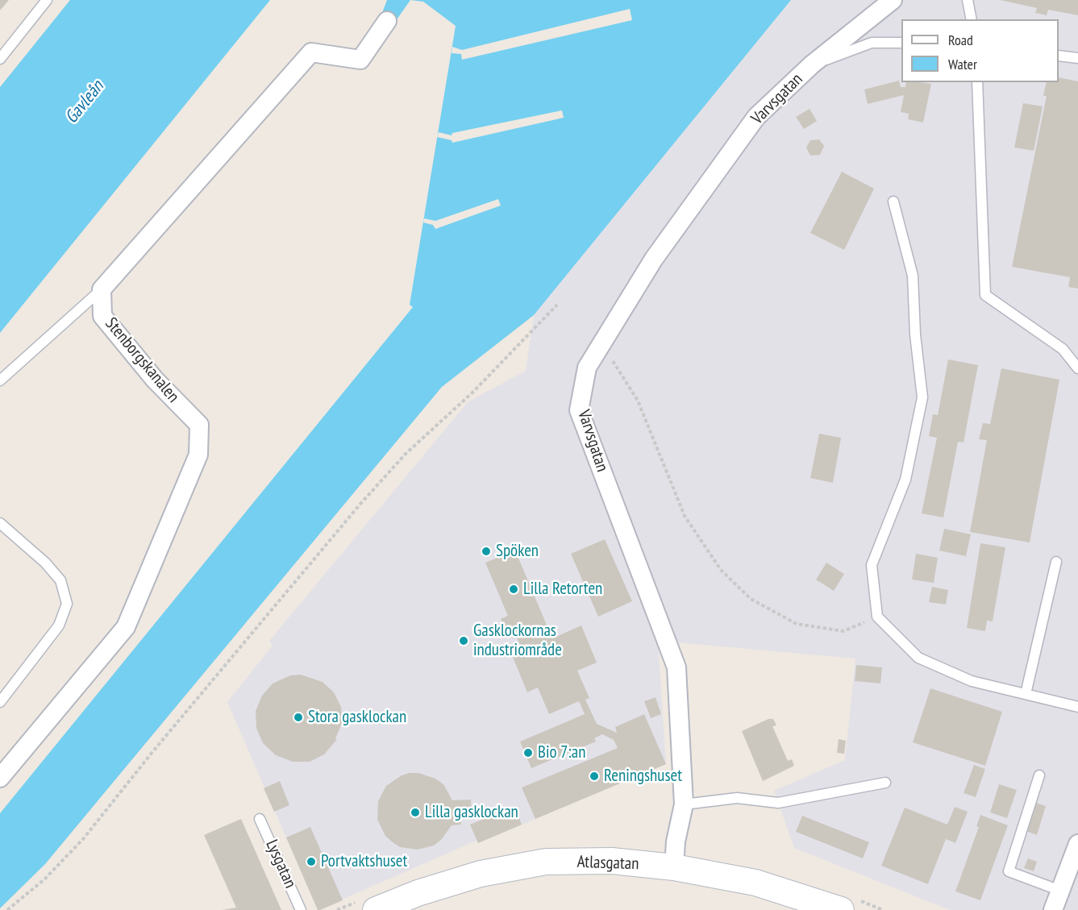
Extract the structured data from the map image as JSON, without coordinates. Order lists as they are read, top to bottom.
{
  "streets": {
    "street": ["Varvsgatan", "Stenborgskanalen", "Atlasgatan"],
    "lane": ["Lysgatan"]
  },
  "crossings": [
    ["Varvsgatan", "Atlasgatan"]
  ],
  "water": ["Gavleån"],
  "places": [
    "Spöken",
    "Lilla Retorten",
    "Gasklockornas industriområde",
    "Stora gasklockan",
    "Bio 7:an",
    "Reningshuset",
    "Lilla gasklockan",
    "Portvaktshuset"
  ],
  "legend": ["Road", "Water"]
}
